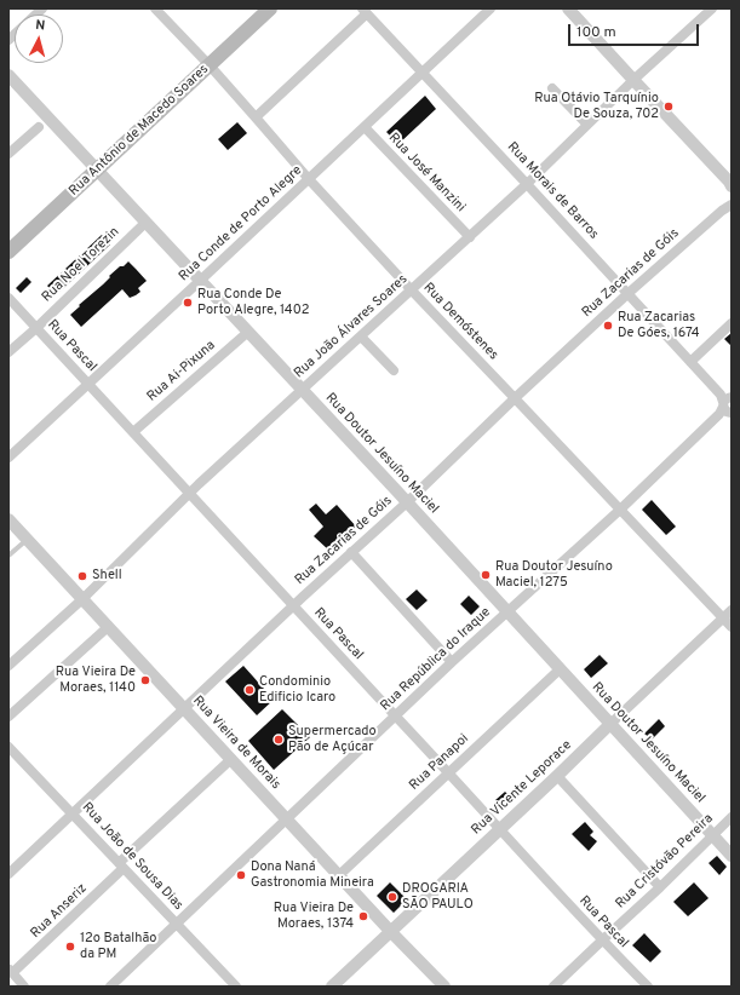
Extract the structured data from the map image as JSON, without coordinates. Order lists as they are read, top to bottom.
{
  "streets": {
    "main road": ["Rua Antônio de Macedo Soares"],
    "street": [
      "Rua José Manzini",
      "Rua Morais de Barros",
      "Rua Conde de Porto Alegre",
      "Rua Noel Torezin",
      "Rua Zacarias de Góis",
      "Rua Demóstenes",
      "Rua João Álvares Soares",
      "Rua Pascal",
      "Rua Ai-Pixuna",
      "Rua Doutor Jesuíno Maciel",
      "Rua República do Iraque",
      "Rua Vieira de Morais",
      "Rua Panapoi",
      "Rua Vicente Leporace",
      "Rua João de Sousa Dias",
      "Rua Cristóvão Pereira",
      "Rua Anseriz"
    ]
  },
  "crossings": [
    ["Rua Antônio de Macedo Soares", "Rua Demóstenes"],
    ["Rua Antônio de Macedo Soares", "Rua Doutor Jesuíno Maciel"],
    ["Rua José Manzini", "Rua Conde de Porto Alegre"],
    ["Rua José Manzini", "Rua João Álvares Soares"],
    ["Rua Morais de Barros", "Rua Conde de Porto Alegre"],
    ["Rua Morais de Barros", "Rua Zacarias de Góis"],
    ["Rua Morais de Barros", "Rua João Álvares Soares"],
    ["Rua Morais de Barros", "Rua República do Iraque"],
    ["Rua Conde de Porto Alegre", "Rua Demóstenes"],
    ["Rua Conde de Porto Alegre", "Rua Pascal"],
    ["Rua Conde de Porto Alegre", "Rua Doutor Jesuíno Maciel"],
    ["Rua Noel Torezin", "Rua Pascal"],
    ["Rua Noel Torezin", "Rua Doutor Jesuíno Maciel"],
    ["Rua Zacarias de Góis", "Rua Demóstenes"],
    ["Rua Zacarias de Góis", "Rua Pascal"],
    ["Rua Zacarias de Góis", "Rua Doutor Jesuíno Maciel"],
    ["Rua Zacarias de Góis", "Rua Vieira de Morais"],
    ["Rua Zacarias de Góis", "Rua João de Sousa Dias"],
    ["Rua Demóstenes", "Rua João Álvares Soares"],
    ["Rua Demóstenes", "Rua República do Iraque"],
    ["Rua Demóstenes", "Rua Vicente Leporace"],
    ["Rua João Álvares Soares", "Rua Pascal"],
    ["Rua João Álvares Soares", "Rua Doutor Jesuíno Maciel"],
    ["Rua João Álvares Soares", "Rua Vieira de Morais"],
    ["Rua Pascal", "Rua Ai-Pixuna"],
    ["Rua Pascal", "Rua República do Iraque"],
    ["Rua Pascal", "Rua Panapoi"],
    ["Rua Pascal", "Rua Vicente Leporace"],
    ["Rua Pascal", "Rua Cristóvão Pereira"],
    ["Rua Ai-Pixuna", "Rua Doutor Jesuíno Maciel"],
    ["Rua Doutor Jesuíno Maciel", "Rua República do Iraque"],
    ["Rua Doutor Jesuíno Maciel", "Rua Panapoi"],
    ["Rua Doutor Jesuíno Maciel", "Rua Vicente Leporace"],
    ["Rua Doutor Jesuíno Maciel", "Rua Cristóvão Pereira"],
    ["Rua República do Iraque", "Rua Vieira de Morais"],
    ["Rua República do Iraque", "Rua João de Sousa Dias"],
    ["Rua Vieira de Morais", "Rua Panapoi"],
    ["Rua Vieira de Morais", "Rua Vicente Leporace"],
    ["Rua Vieira de Morais", "Rua Anseriz"],
    ["Rua João de Sousa Dias", "Rua Anseriz"]
  ],
  "places": [
    "Rua Otávio Tarquínio De Souza, 702",
    "Rua Conde De Porto Alegre, 1402",
    "Rua Zacarias De Góes, 1674",
    "Rua Doutor Jesuíno Maciel, 1275",
    "Shell",
    "Rua Vieira De Moraes, 1140",
    "Condominio Edificio Icaro",
    "Supermercado Pão de Açúcar",
    "Dona Naná Gastronomia Mineira",
    "DROGARIA SÃO PAULO",
    "Rua Vieira De Moraes, 1374",
    "12o Batalhão da PM"
  ],
  "scale_bar": "100 m",
  "north": "top"
}
